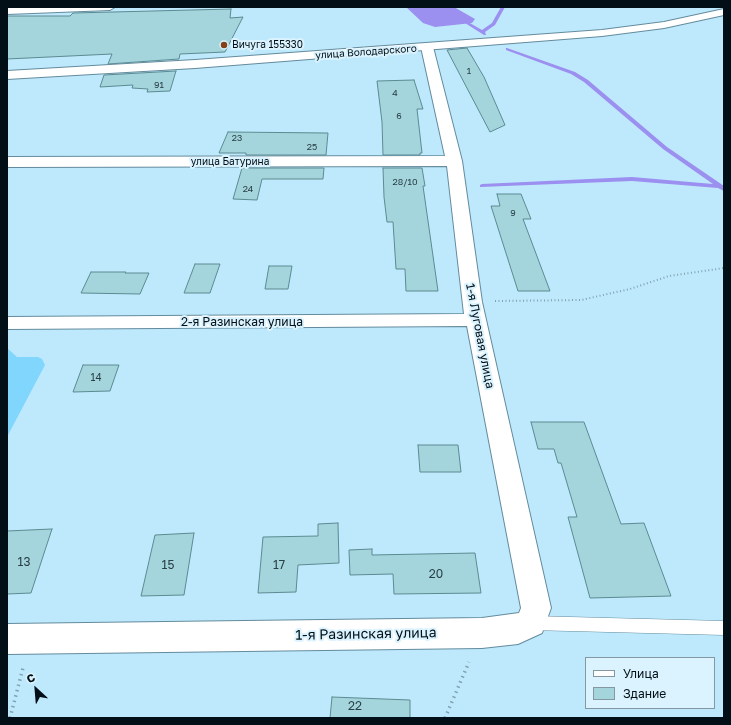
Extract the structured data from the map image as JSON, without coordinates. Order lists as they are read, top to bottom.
{
  "streets": {
    "street": [
      "улица Володарского",
      "улица Батурина",
      "2-я Разинская улица",
      "1-я Луговая улица",
      "1-я Разинская улица"
    ]
  },
  "crossings": [
    ["улица Володарского", "1-я Луговая улица"],
    ["улица Батурина", "1-я Луговая улица"],
    ["2-я Разинская улица", "1-я Луговая улица"],
    ["1-я Луговая улица", "1-я Разинская улица"]
  ],
  "places": ["Вичуга 155330"],
  "house_numbers": [
    "1",
    "91",
    "4",
    "6",
    "23",
    "25",
    "28/10",
    "24",
    "9",
    "14",
    "13",
    "15",
    "17",
    "20",
    "22"
  ],
  "legend": ["Улица", "Здание"],
  "north": "top left"
}
